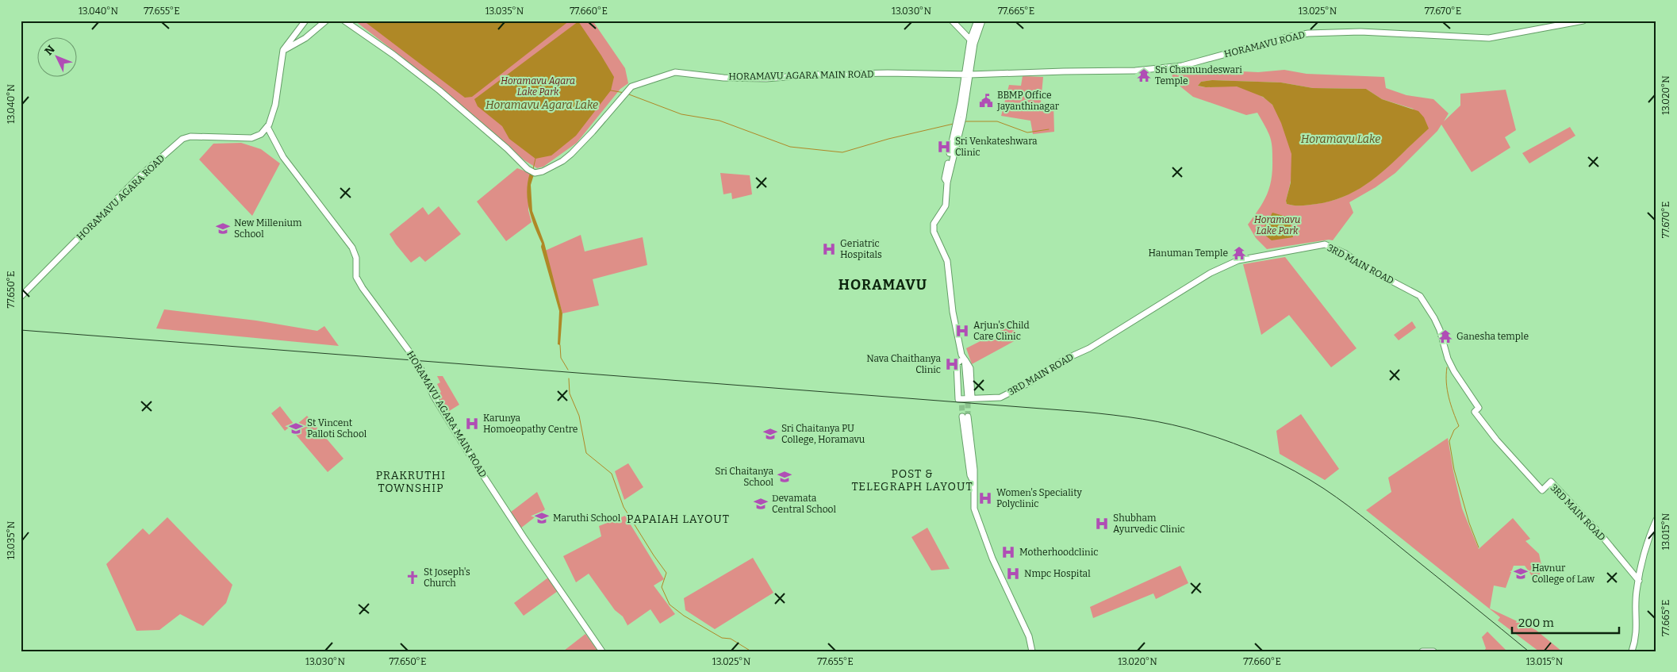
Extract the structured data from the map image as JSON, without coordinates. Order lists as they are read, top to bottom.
{
  "streets": {
    "street": [
      "HORAMAVU ROAD",
      "HORAMAVU AGARA MAIN ROAD",
      "HORAMAVU AGARA ROAD",
      "3RD MAIN ROAD"
    ]
  },
  "crossings": [
    ["HORAMAVU ROAD", "HORAMAVU AGARA MAIN ROAD"],
    ["HORAMAVU AGARA MAIN ROAD", "HORAMAVU AGARA ROAD"]
  ],
  "districts": [
    "HORAMAVU",
    "POST & TELEGRAPH LAYOUT",
    "PRAKRUTHI TOWNSHIP",
    "PAPAIAH LAYOUT"
  ],
  "water": ["Horamavu Agara Lake", "Horamavu Lake"],
  "parks": ["Horamavu Agara Lake Park", "Horamavu Lake Park"],
  "places": {
    "temple": ["Sri Chamundeswari Temple", "Hanuman Temple", "Ganesha temple"],
    "public building": ["BBMP Office Jayanthinagar"],
    "hospital": [
      "Sri Venkateshwara Clinic",
      "Geriatric Hospitals",
      "Arjun's Child Care Clinic",
      "Nava Chaithanya Clinic",
      "Karunya Homoeopathy Centre",
      "Women's Speciality Polyclinic",
      "Shubham Ayurvedic Clinic",
      "Motherhoodclinic",
      "Nmpc Hospital"
    ],
    "school or university": [
      "New Millenium School",
      "St Vincent Palloti School",
      "Sri Chaitanya PU College, Horamavu",
      "Sri Chaitanya School",
      "Devamata Central School",
      "Maruthi School",
      "Havnur College of Law"
    ],
    "church": ["St Joseph's Church"]
  },
  "scale_bar": "200 m",
  "north": "top left",
  "coordinates": [
    "13.040°N",
    "77.655°E",
    "13.035°N",
    "77.660°E",
    "13.030°N",
    "77.665°E",
    "13.025°N",
    "77.670°E",
    "13.020°N",
    "77.650°E",
    "13.015°N"
  ]
}
